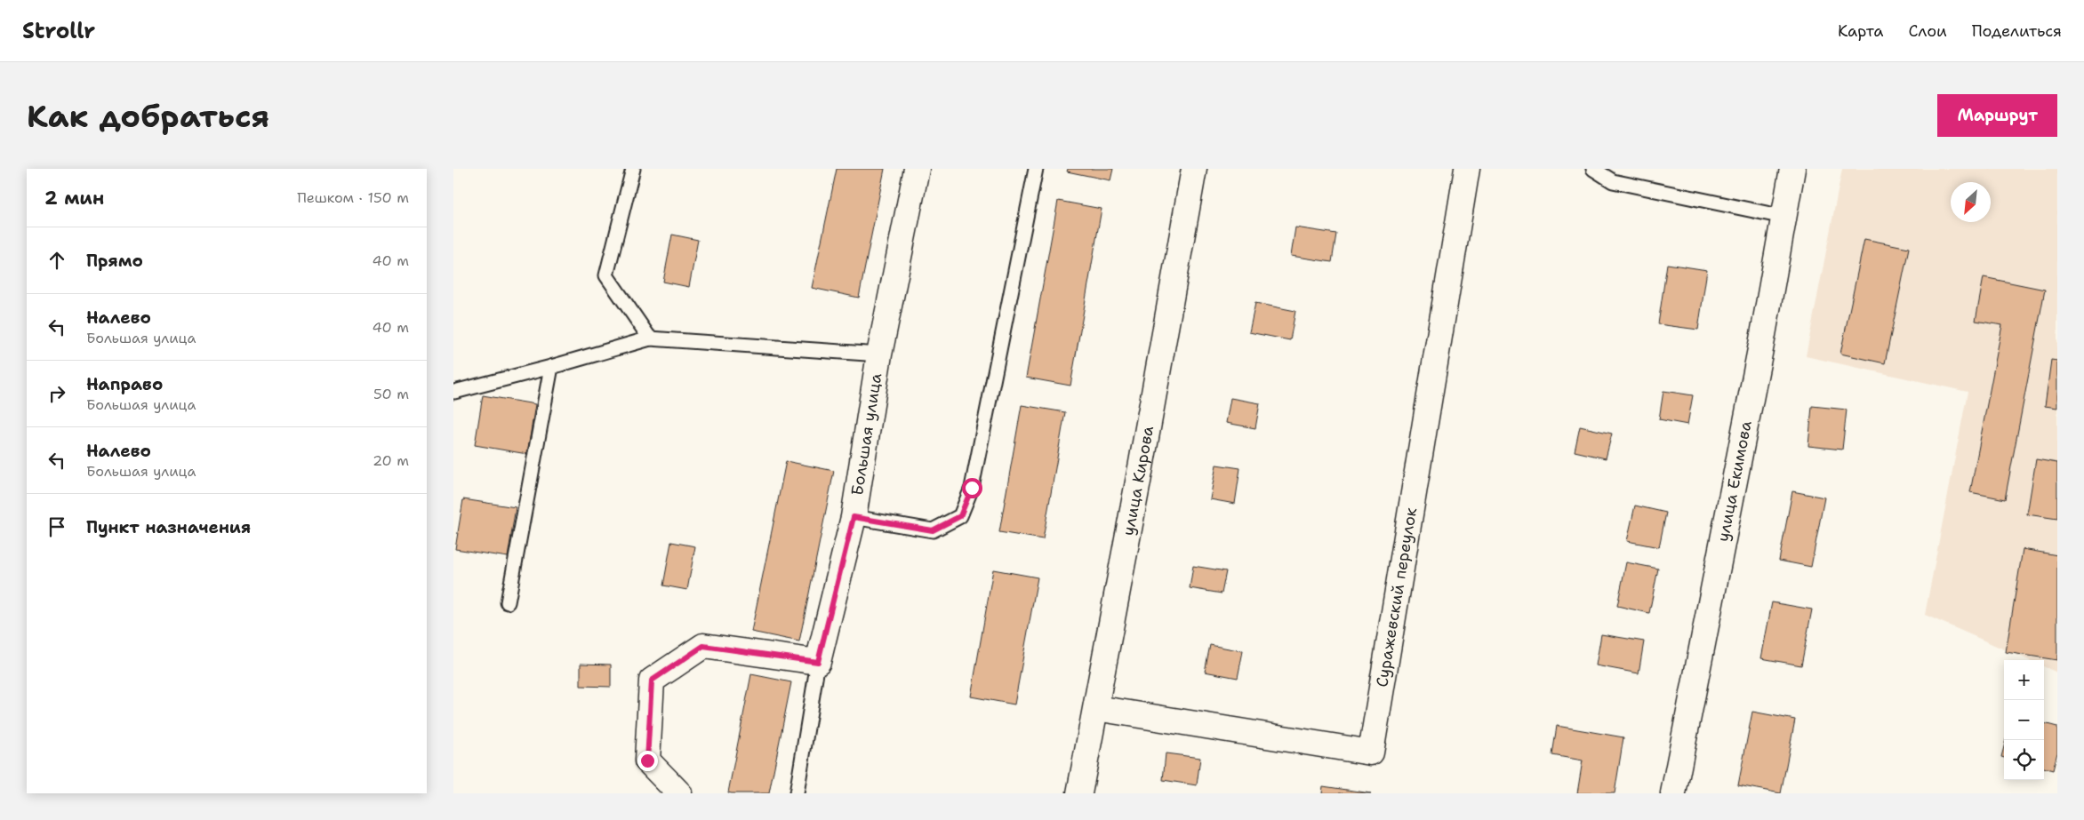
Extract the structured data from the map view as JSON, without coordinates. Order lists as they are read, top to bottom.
{
  "streets": {
    "street": [
      "Большая улица",
      "улица Кирова",
      "улица Екимова",
      "Суражевский переулок"
    ]
  },
  "crossings": [
    ["улица Кирова", "Суражевский переулок"]
  ],
  "north": "bottom left",
  "page": {
    "header": "Strollr",
    "nav": ["Карта", "Слои", "Поделиться"],
    "buttons": "Маршрут",
    "title": "Как добраться",
    "heading": ["2 мин", "Пешком · 150 m"],
    "list": [
      ["Прямо", "40 m"],
      ["Налево", "Большая улица", "40 m"],
      ["Направо", "Большая улица", "50 m"],
      ["Налево", "Большая улица", "20 m"],
      "Пункт назначения"
    ],
    "map_buttons": ["+", "−"]
  }
}
